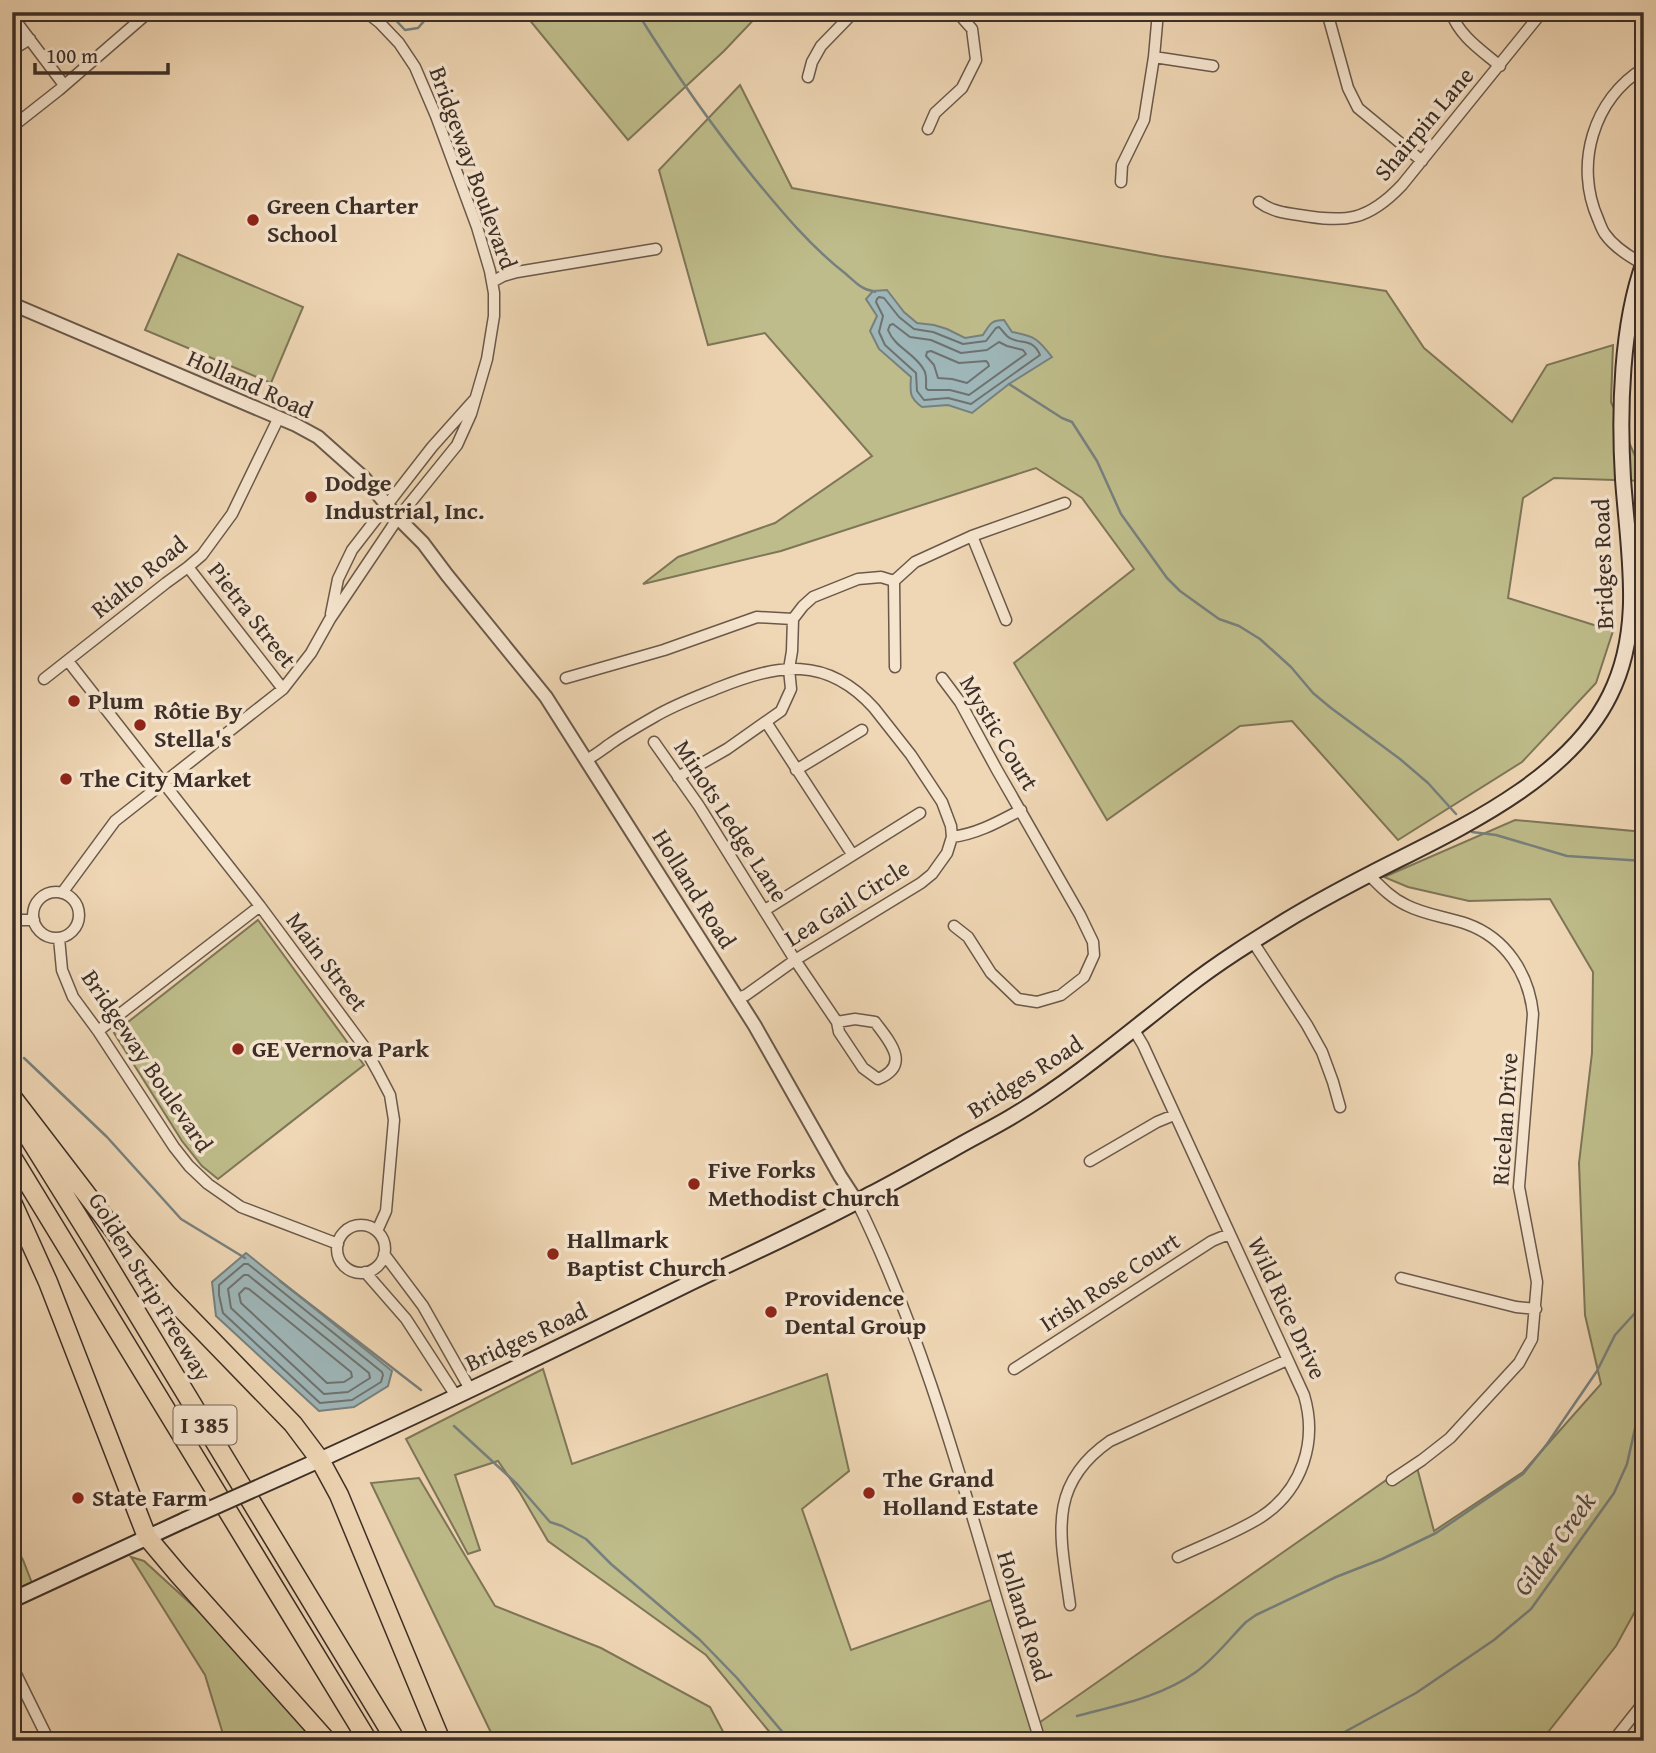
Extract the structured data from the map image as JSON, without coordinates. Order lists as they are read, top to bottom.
{
  "streets": {
    "highway": ["Golden Strip Freeway", "I 385"],
    "main road": ["Bridges Road"],
    "street": [
      "Shairpin Lane",
      "Bridgeway Boulevard",
      "Holland Road",
      "Rialto Road",
      "Pietra Street",
      "Mystic Court",
      "Minots Ledge Lane",
      "Lea Gail Circle",
      "Main Street",
      "Ricelan Drive",
      "Irish Rose Court",
      "Wild Rice Drive"
    ]
  },
  "crossings": [
    ["Bridgeway Boulevard", "Holland Road"],
    ["Bridgeway Boulevard", "Pietra Street"],
    ["Bridgeway Boulevard", "Main Street"],
    ["Holland Road", "Bridges Road"],
    ["Holland Road", "Rialto Road"],
    ["Holland Road", "Lea Gail Circle"],
    ["Bridges Road", "Ricelan Drive"],
    ["Bridges Road", "Wild Rice Drive"],
    ["Rialto Road", "Pietra Street"],
    ["Rialto Road", "Main Street"],
    ["Minots Ledge Lane", "Lea Gail Circle"],
    ["Irish Rose Court", "Wild Rice Drive"]
  ],
  "water": ["Gilder Creek"],
  "places": [
    "Green Charter School",
    "Dodge Industrial, Inc.",
    "Plum",
    "Rôtie By Stella's",
    "The City Market",
    "GE Vernova Park",
    "Five Forks Methodist Church",
    "Hallmark Baptist Church",
    "Providence Dental Group",
    "The Grand Holland Estate",
    "State Farm"
  ],
  "scale_bar": "100 m"
}
